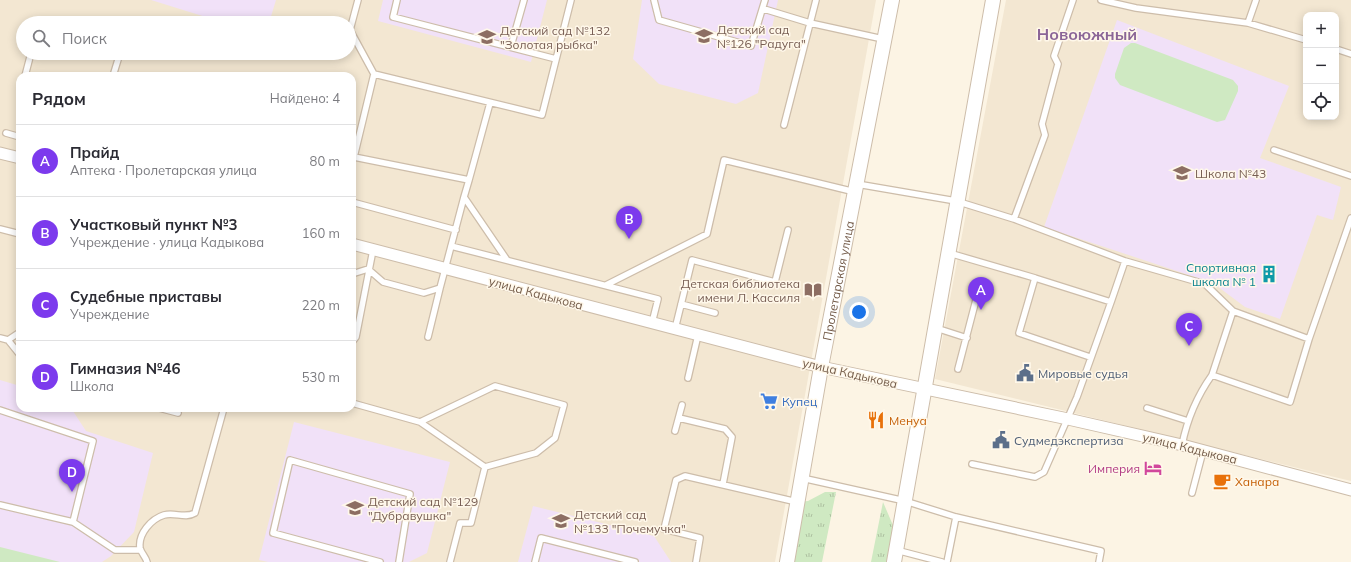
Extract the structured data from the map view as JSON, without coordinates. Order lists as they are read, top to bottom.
{
  "streets": {
    "street": ["Пролетарская улица", "улица Кадыкова"]
  },
  "crossings": [
    ["Пролетарская улица", "улица Кадыкова"]
  ],
  "districts": ["Новоюжный"],
  "places": {
    "school or university": [
      "Детский сад №126 \"Радуга\"",
      "Детский сад №132 \"Золотая рыбка\"",
      "Школа №43",
      "Детский сад №129 \"Дубравушка\"",
      "Детский сад №133 \"Почемучка\""
    ],
    "building": ["Спортивная школа № 1"],
    "library": ["Детская библиотека имени Л. Кассиля"],
    "public building": ["Мировые судья", "Судмедэкспертиза"],
    "supermarket": ["Купец"],
    "restaurant": ["Менуа"],
    "hotel": ["Империя"],
    "cafe": ["Ханара"]
  },
  "page": {
    "map_buttons": ["+", "−"],
    "search": "Поиск",
    "heading": ["Рядом", "Найдено: 4"],
    "list": [
      {
        "mark": "A",
        "name": "Прайд",
        "note": "Аптека · Пролетарская улица",
        "value": "80 m"
      },
      {
        "mark": "B",
        "name": "Участковый пункт №3",
        "note": "Учреждение · улица Кадыкова",
        "value": "160 m"
      },
      {
        "mark": "C",
        "name": "Судебные приставы",
        "note": "Учреждение",
        "value": "220 m"
      },
      {
        "mark": "D",
        "name": "Гимназия №46",
        "note": "Школа",
        "value": "530 m"
      }
    ],
    "pins": [
      "B",
      "A",
      "C",
      "D"
    ]
  }
}
